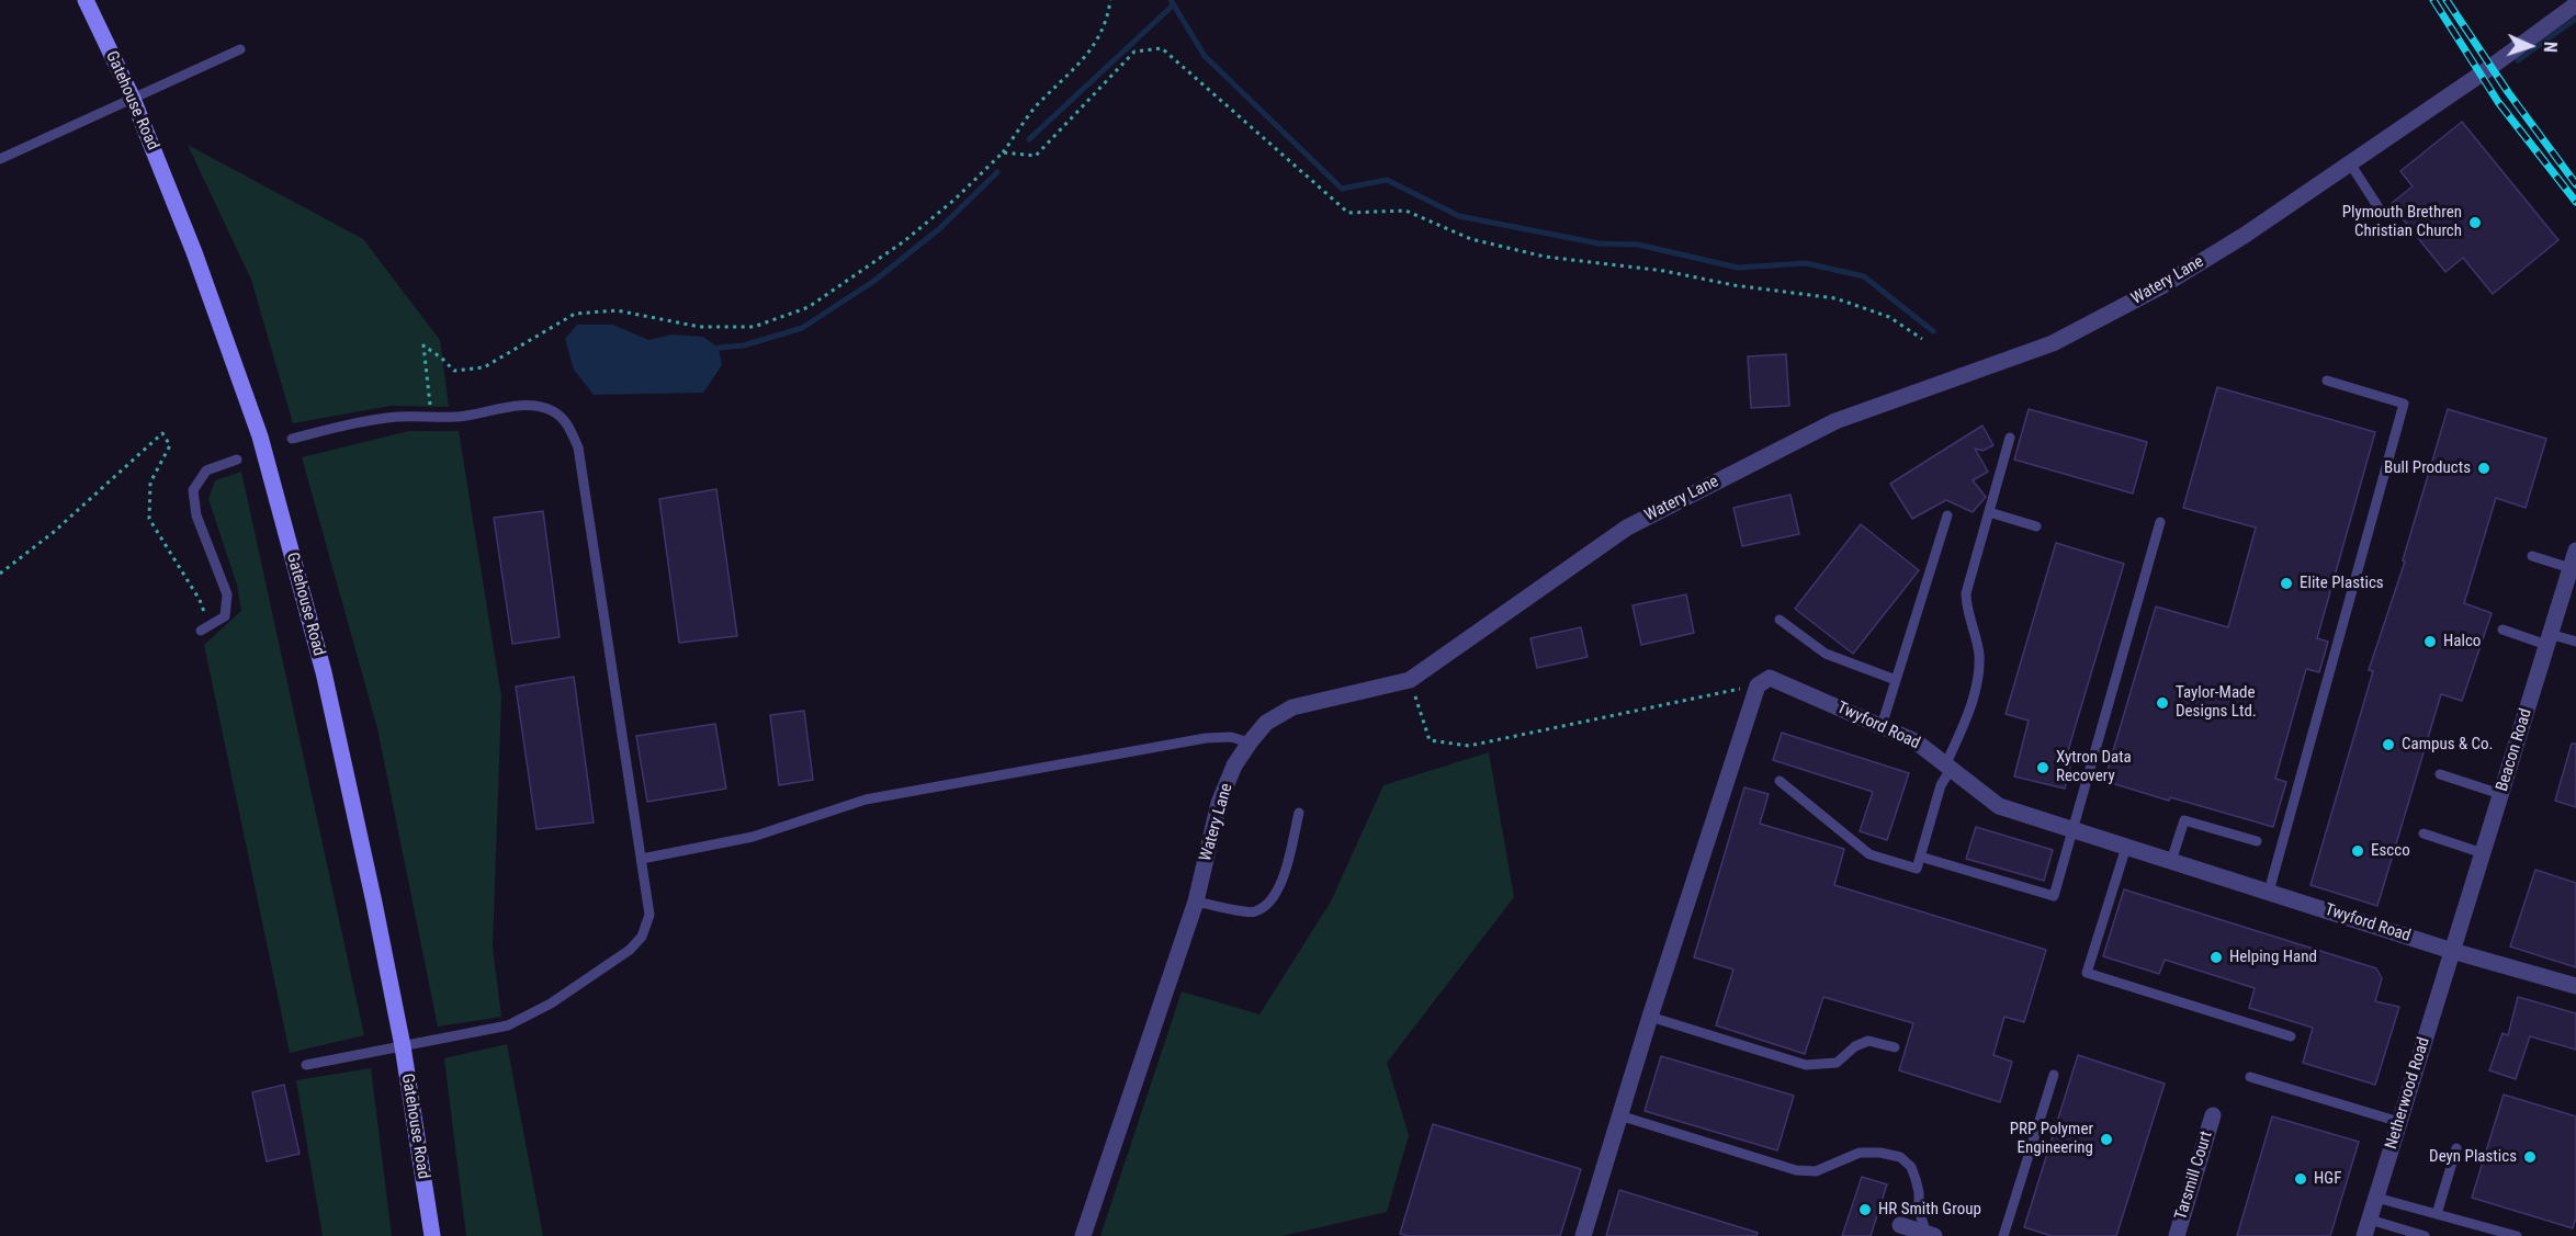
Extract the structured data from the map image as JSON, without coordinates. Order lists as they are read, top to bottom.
{
  "streets": {
    "main road": ["Gatehouse Road"],
    "street": [
      "Watery Lane",
      "Twyford Road",
      "Beacon Road",
      "Netherwood Road",
      "Tarsmill Court"
    ]
  },
  "crossings": [
    ["Twyford Road", "Beacon Road"],
    ["Twyford Road", "Netherwood Road"],
    ["Beacon Road", "Netherwood Road"]
  ],
  "places": [
    "Plymouth Brethren Christian Church",
    "Bull Products",
    "Elite Plastics",
    "Halco",
    "Taylor-Made Designs Ltd.",
    "Campus & Co.",
    "Xytron Data Recovery",
    "Escco",
    "Helping Hand",
    "PRP Polymer Engineering",
    "Deyn Plastics",
    "HGF",
    "HR Smith Group"
  ],
  "north": "right"
}
